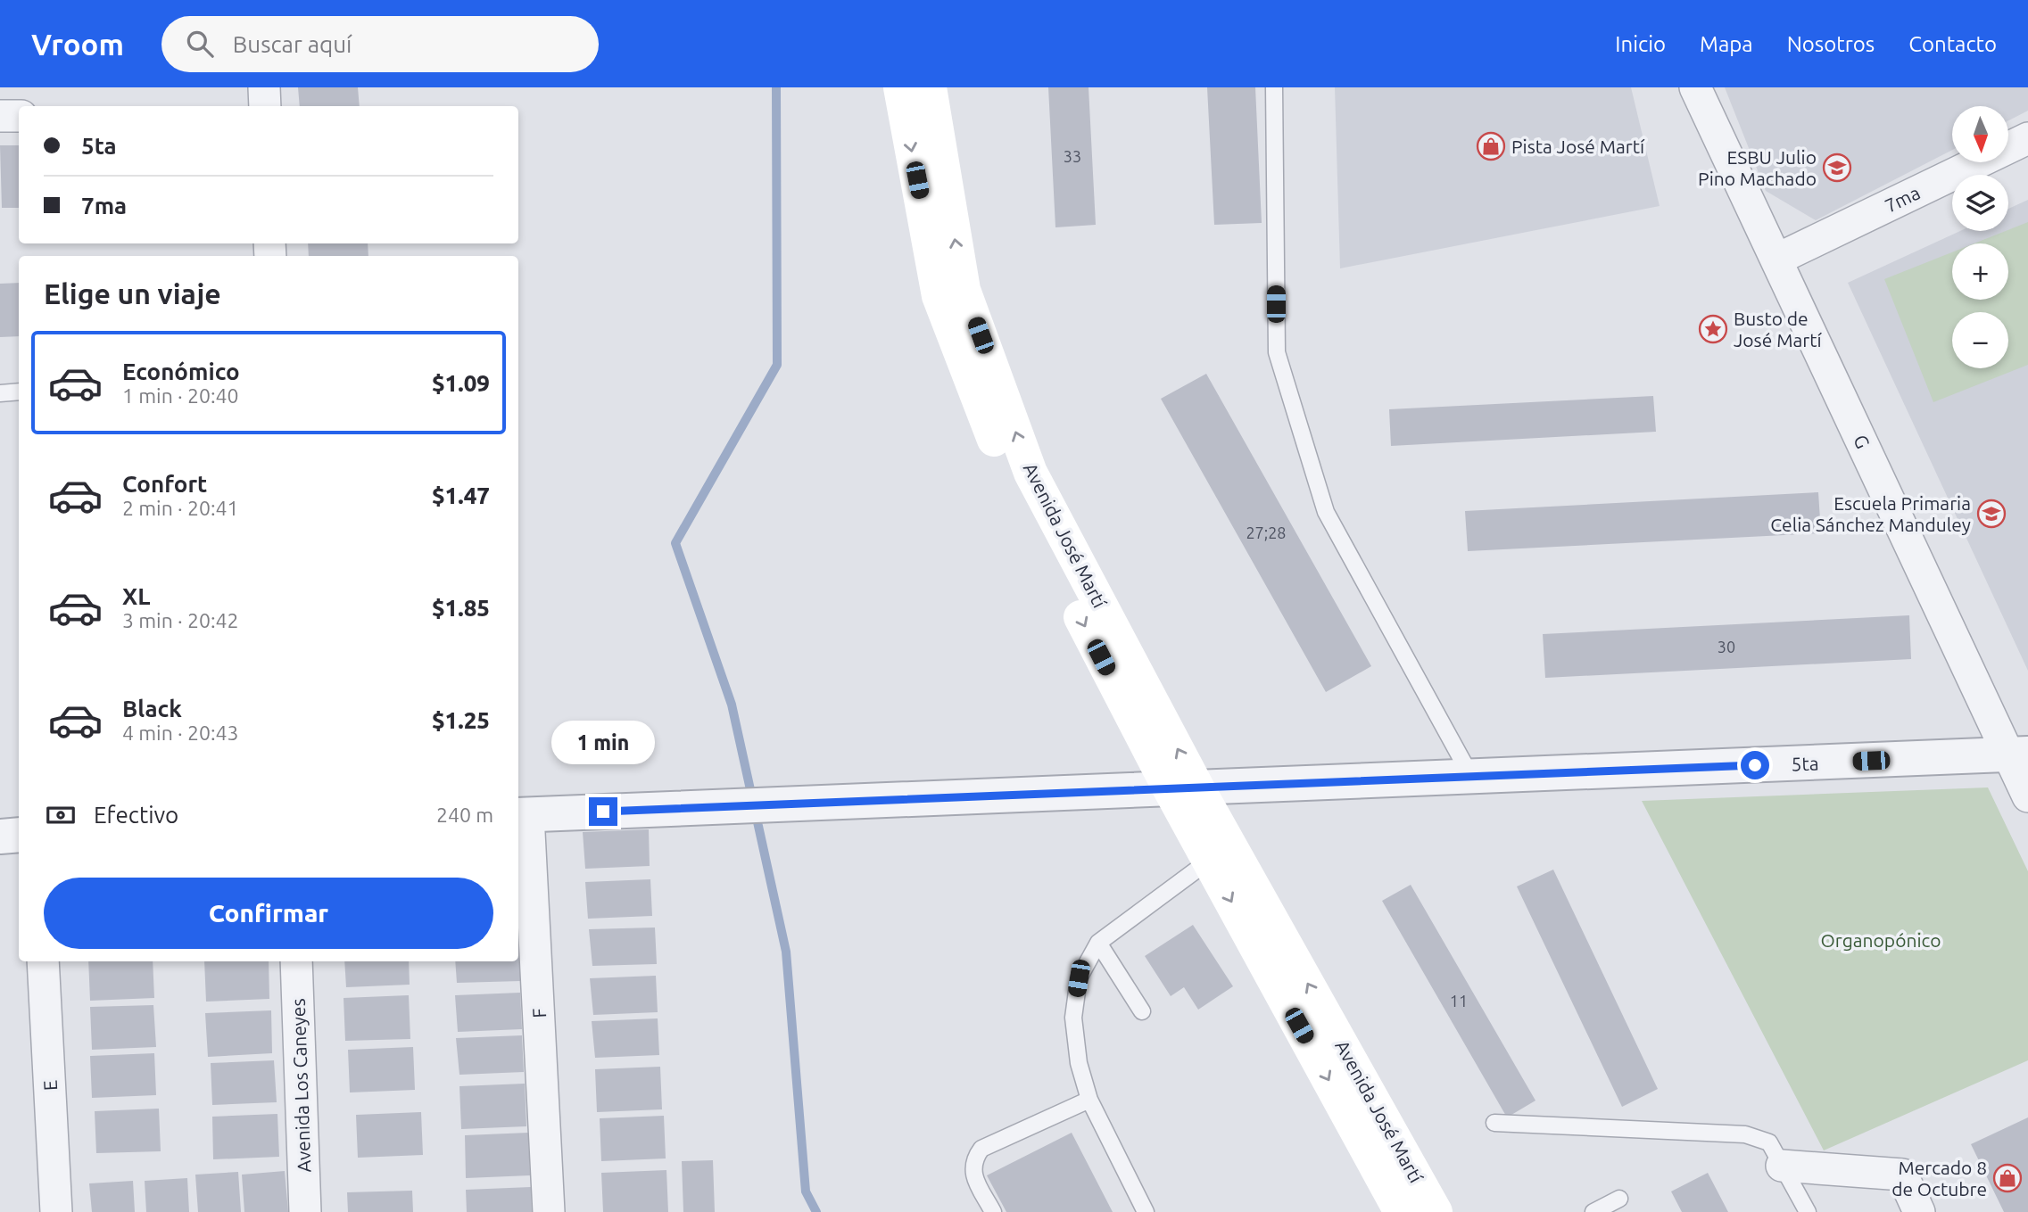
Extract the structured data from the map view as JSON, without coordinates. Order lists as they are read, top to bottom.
{
  "streets": {
    "main road": ["Avenida José Martí"],
    "street": [
      "7ma",
      "G",
      "5ta",
      "F",
      "E",
      "Avenida Los Caneyes"
    ]
  },
  "crossings": [
    ["7ma", "G"],
    ["G", "5ta"],
    ["Avenida José Martí", "5ta"]
  ],
  "parks": ["Organopónico"],
  "places": {
    "shop": ["Pista José Martí", "Mercado 8 de Octubre"],
    "school or university": ["ESBU Julio Pino Machado", "Escuela Primaria Celia Sánchez Manduley"],
    "place": ["Busto de José Martí"]
  },
  "house_numbers": [
    "33",
    "27;28",
    "30",
    "11"
  ],
  "north": "bottom",
  "page": {
    "header": "Vroom",
    "search": "Buscar aquí",
    "nav": [
      "Inicio",
      "Mapa",
      "Nosotros",
      "Contacto"
    ],
    "map_buttons": ["+", "−"],
    "banner": ["5ta", "7ma"],
    "heading": "Elige un viaje",
    "list": [
      {
        "name": "Económico",
        "note": "1 min · 20:40",
        "value": "$1.09"
      },
      {
        "name": "Confort",
        "note": "2 min · 20:41",
        "value": "$1.47"
      },
      {
        "name": "XL",
        "note": "3 min · 20:42",
        "value": "$1.85"
      },
      {
        "name": "Black",
        "note": "4 min · 20:43",
        "value": "$1.25"
      }
    ],
    "bubble": "1 min",
    "pay": ["Efectivo", "240 m"],
    "buttons": "Confirmar"
  }
}
